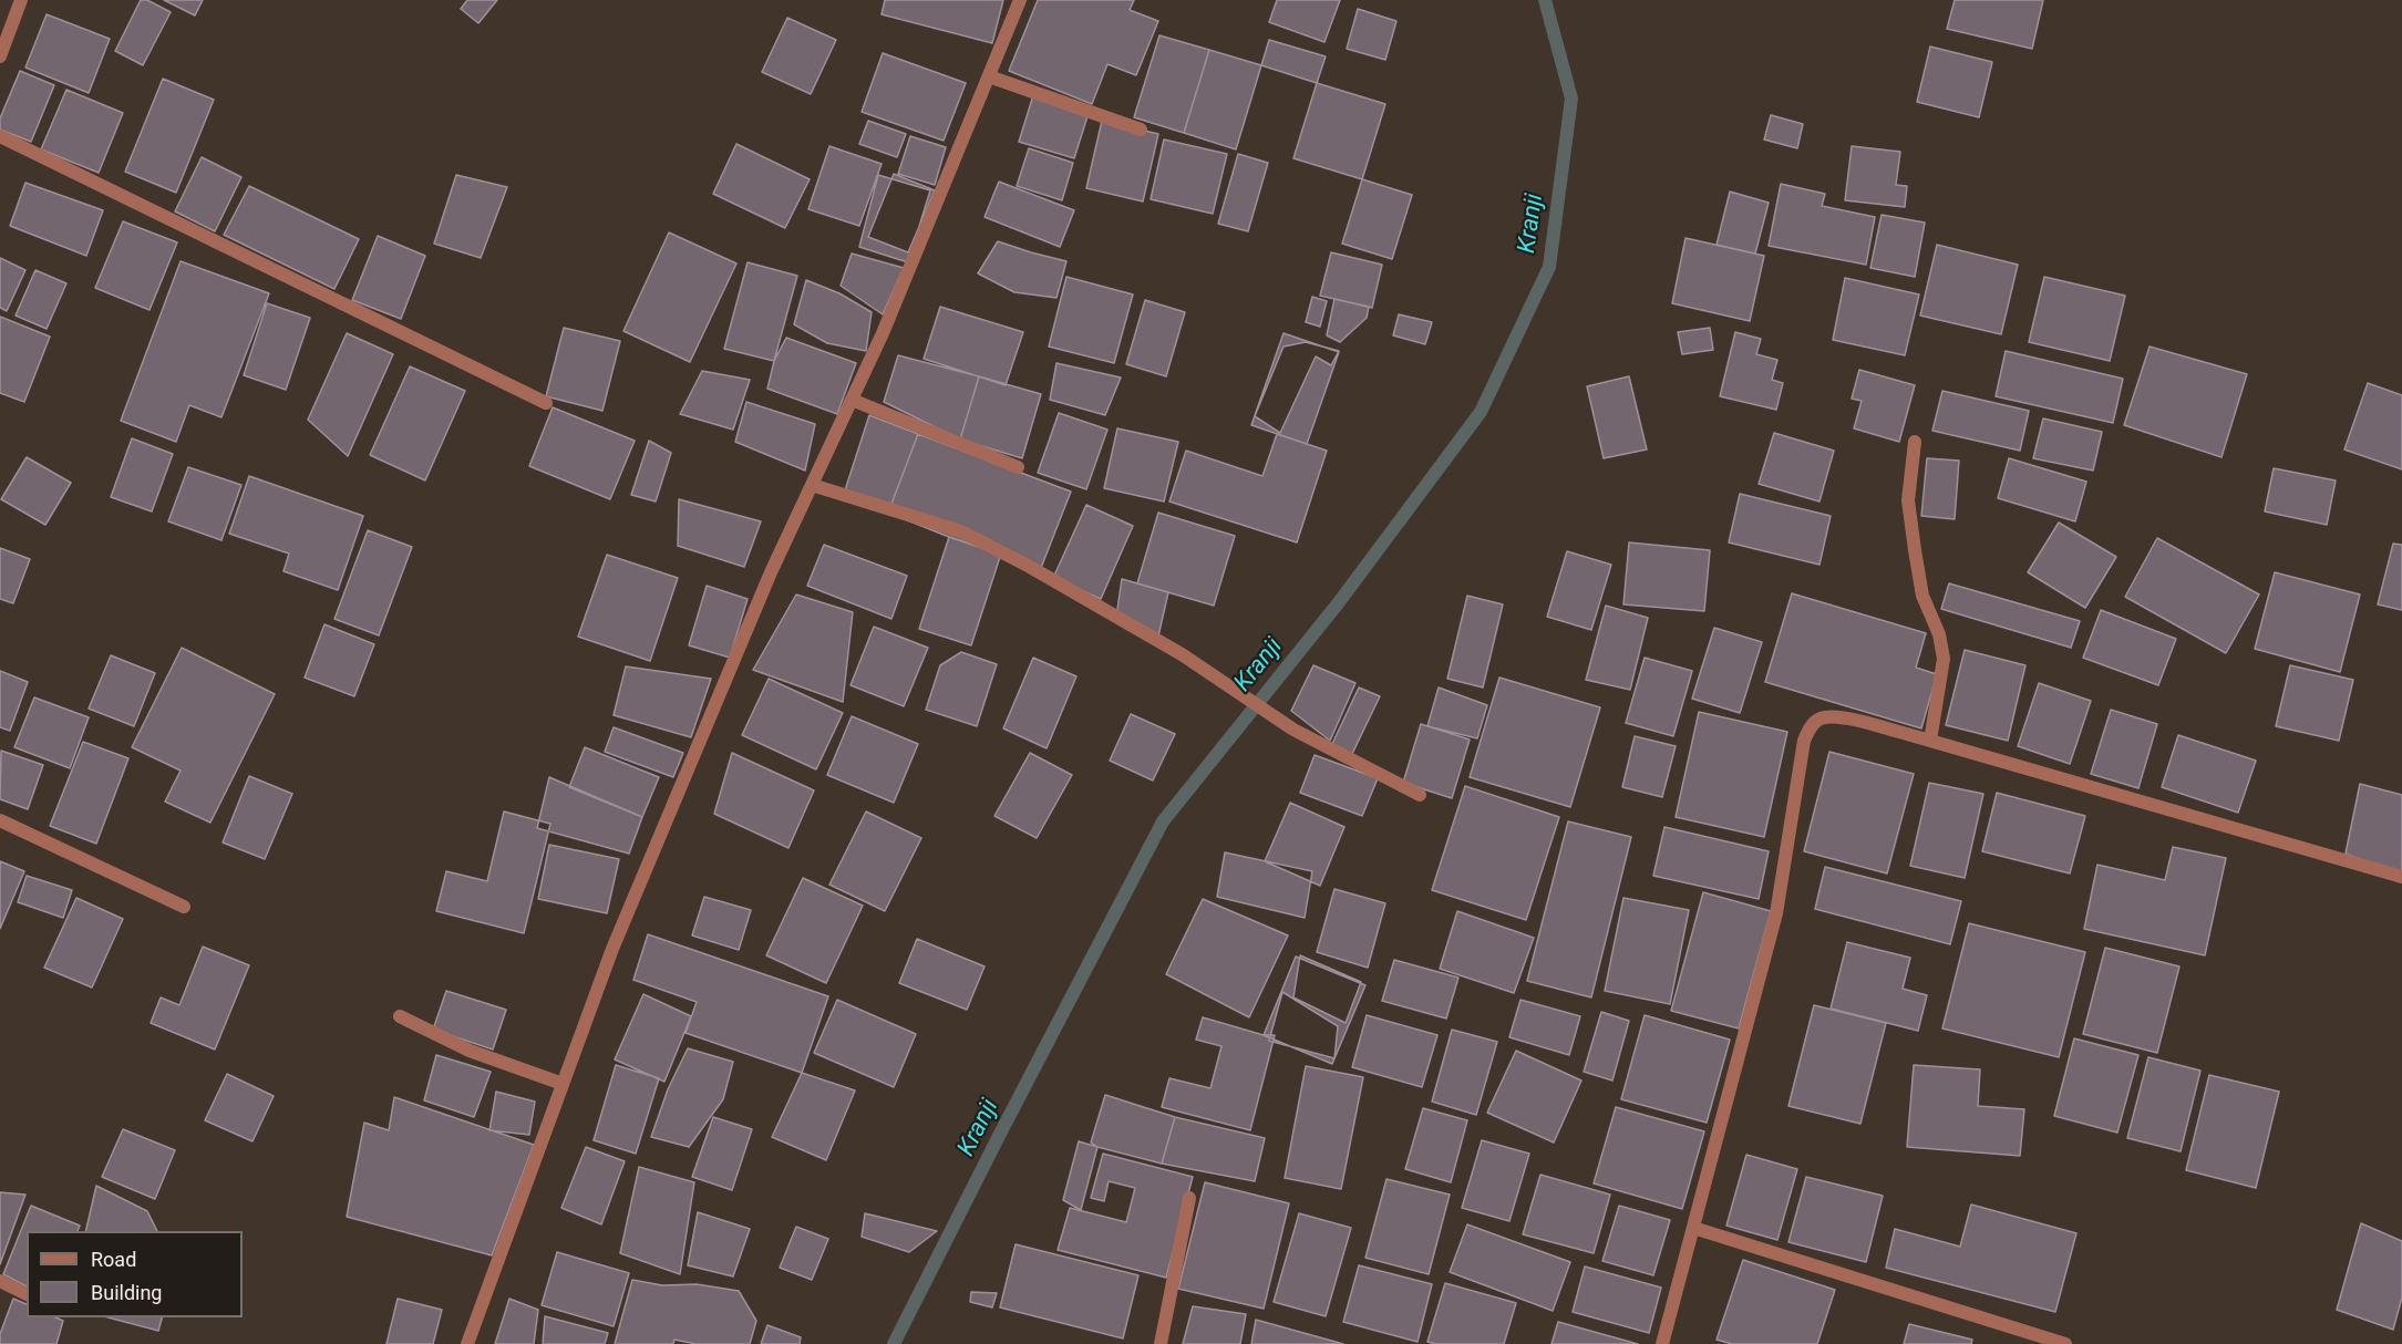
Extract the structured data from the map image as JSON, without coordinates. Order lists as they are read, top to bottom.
{
  "water": ["Kranji"],
  "legend": ["Road", "Building"]
}
